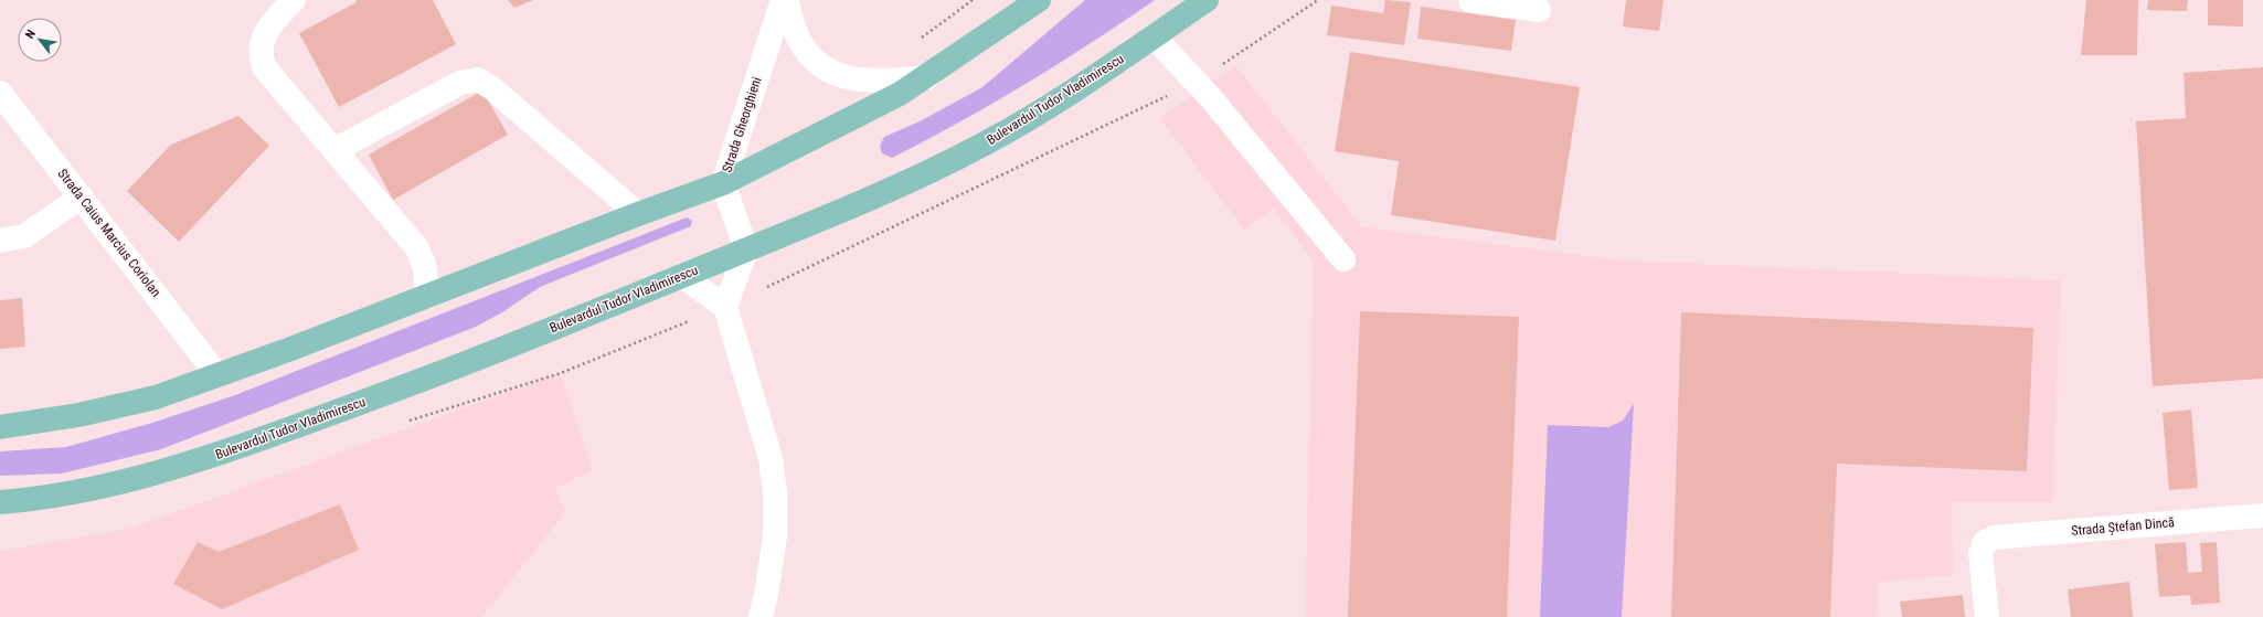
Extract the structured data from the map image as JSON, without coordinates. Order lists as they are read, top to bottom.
{
  "streets": {
    "main road": ["Bulevardul Tudor Vladimirescu"],
    "street": ["Strada Gheorghieni", "Strada Caius Marcius Coriolan", "Strada Ștefan Dincă"]
  },
  "crossings": [
    ["Bulevardul Tudor Vladimirescu", "Strada Gheorghieni"]
  ],
  "north": "top left"
}
